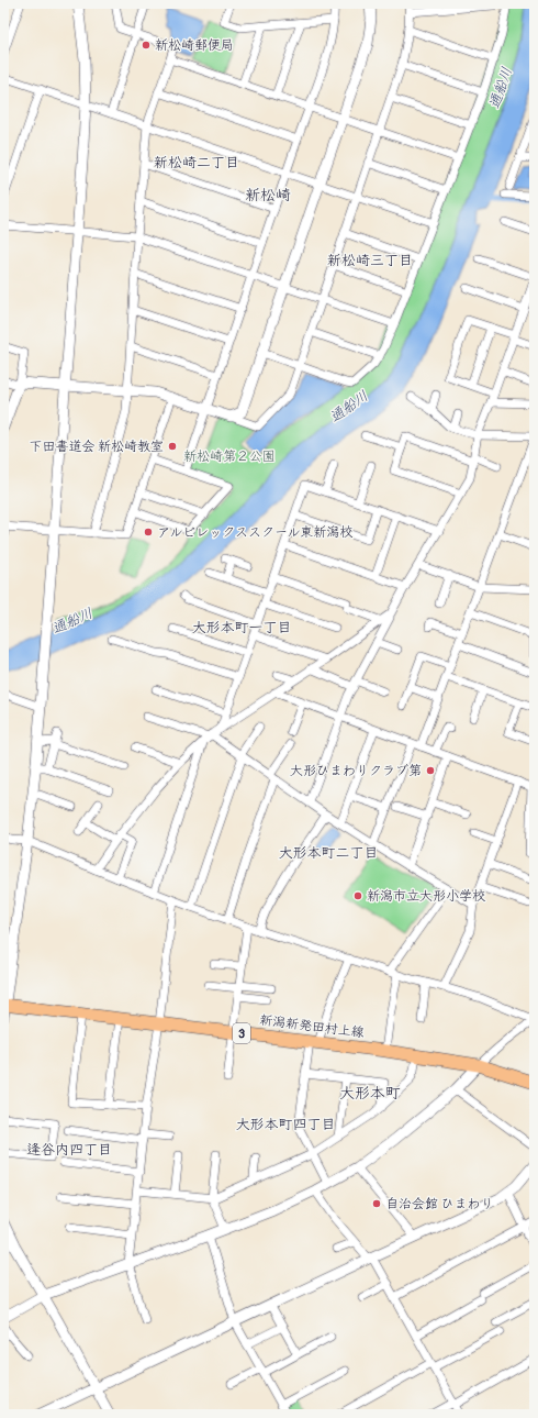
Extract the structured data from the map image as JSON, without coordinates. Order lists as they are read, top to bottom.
{
  "streets": {
    "main road": ["新潟新発田村上線", "3"]
  },
  "districts": [
    "新松崎二丁目",
    "新松崎",
    "新松崎三丁目",
    "大形本町一丁目",
    "大形本町二丁目",
    "大形本町",
    "大形本町四丁目",
    "逢谷内四丁目"
  ],
  "water": ["通船川"],
  "parks": ["新松崎第２公園"],
  "places": [
    "新松崎郵便局",
    "下田書道会 新松崎教室",
    "アルビレックススクール東新潟校",
    "大形ひまわりクラブ第",
    "新潟市立大形小学校",
    "自治会館 ひまわり"
  ]
}
